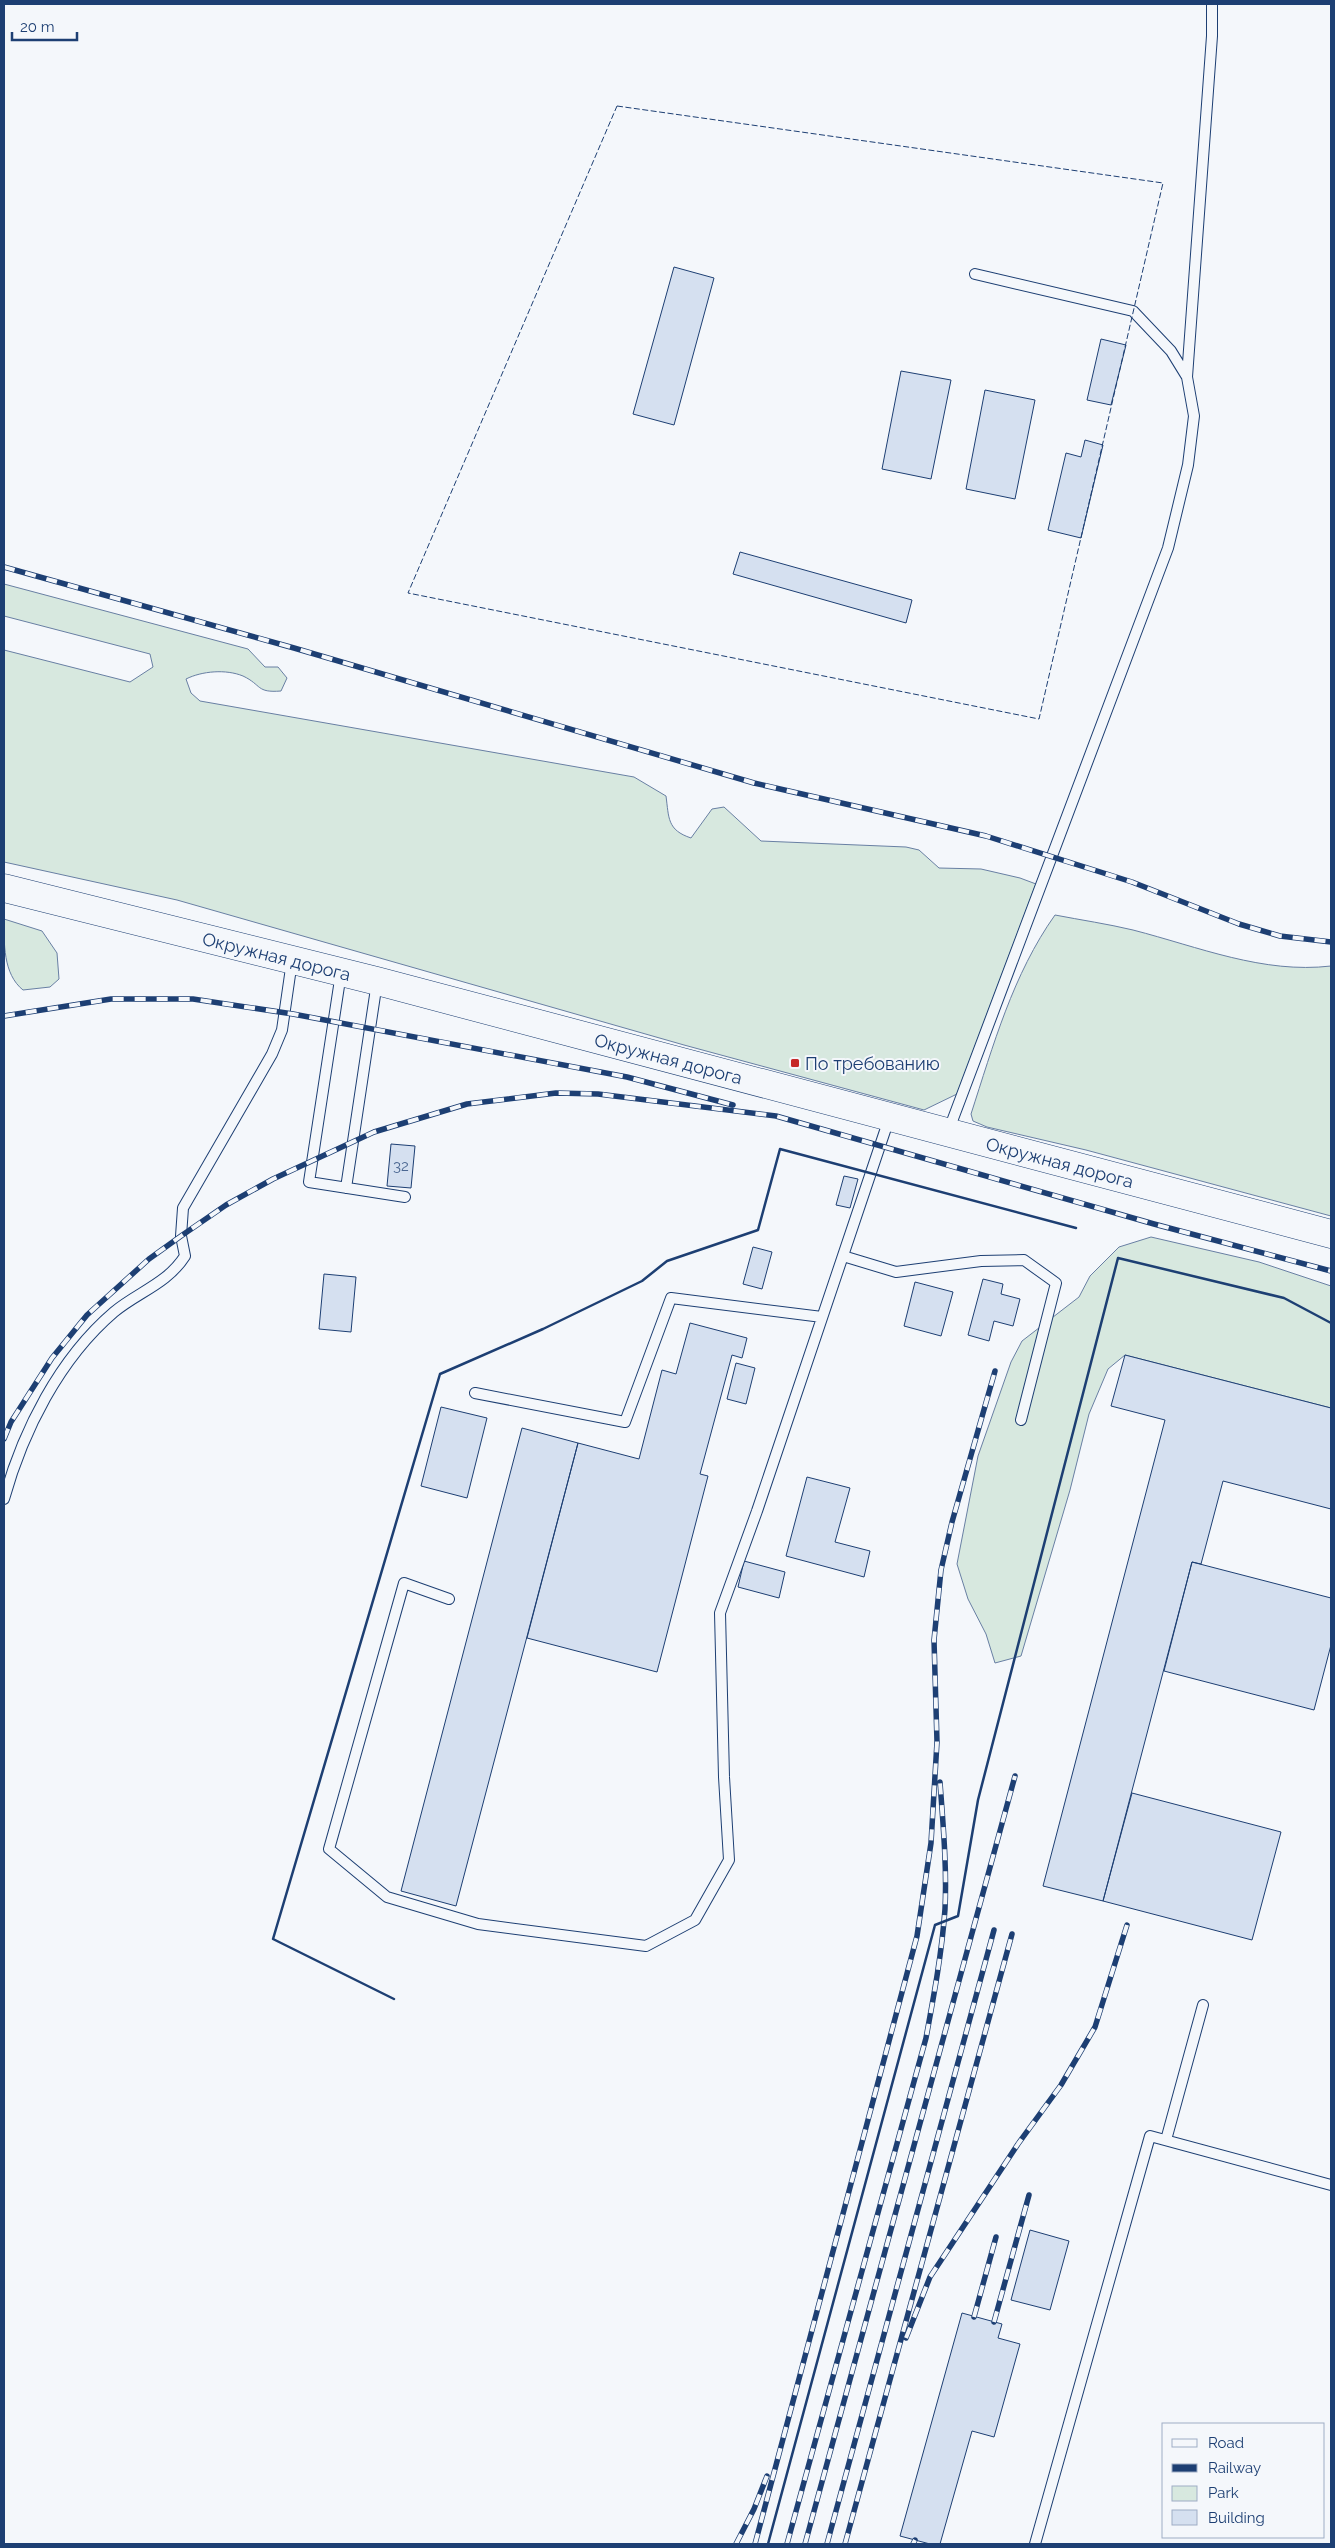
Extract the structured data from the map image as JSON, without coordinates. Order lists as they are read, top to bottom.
{
  "streets": {
    "main road": ["Окружная дорога"]
  },
  "places": {
    "transit": ["По требованию"]
  },
  "house_numbers": ["32"],
  "legend": [
    "Road",
    "Railway",
    "Park",
    "Building"
  ],
  "scale_bar": "20 m"
}
